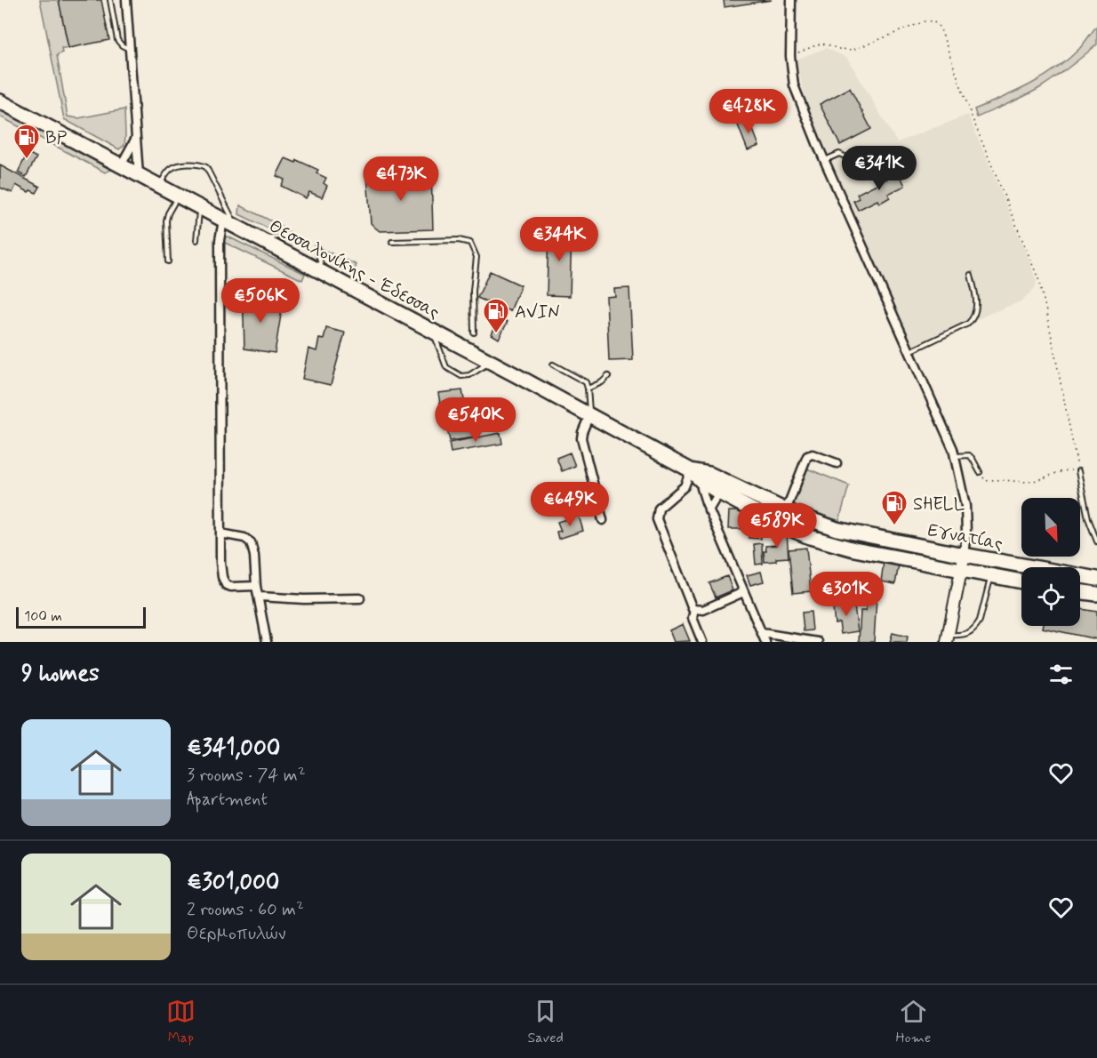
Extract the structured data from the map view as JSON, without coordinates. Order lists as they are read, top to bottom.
{
  "streets": {
    "highway": ["Θεσσαλονίκης - Έδεσσας", "Εγνατίας"]
  },
  "crossings": [
    ["Θεσσαλονίκης - Έδεσσας", "Εγνατίας"]
  ],
  "places": {
    "fuel station": ["BP", "AVIN", "SHELL"]
  },
  "scale_bar": "100 m",
  "north": "bottom right",
  "page": {
    "price": [
      "€428K",
      "€341K",
      "€473K",
      "€344K",
      "€506K",
      "€540K",
      "€649K",
      "€589K",
      "€301K"
    ],
    "scale": "100 m",
    "heading": "9 homes",
    "list": [
      {
        "name": "€341,000",
        "note": "3 rooms · 74 m² · Apartment"
      },
      {
        "name": "€301,000",
        "note": "2 rooms · 60 m² · Θερμοπυλών"
      }
    ],
    "tabs": ["Map", "Saved", "Home"]
  }
}
